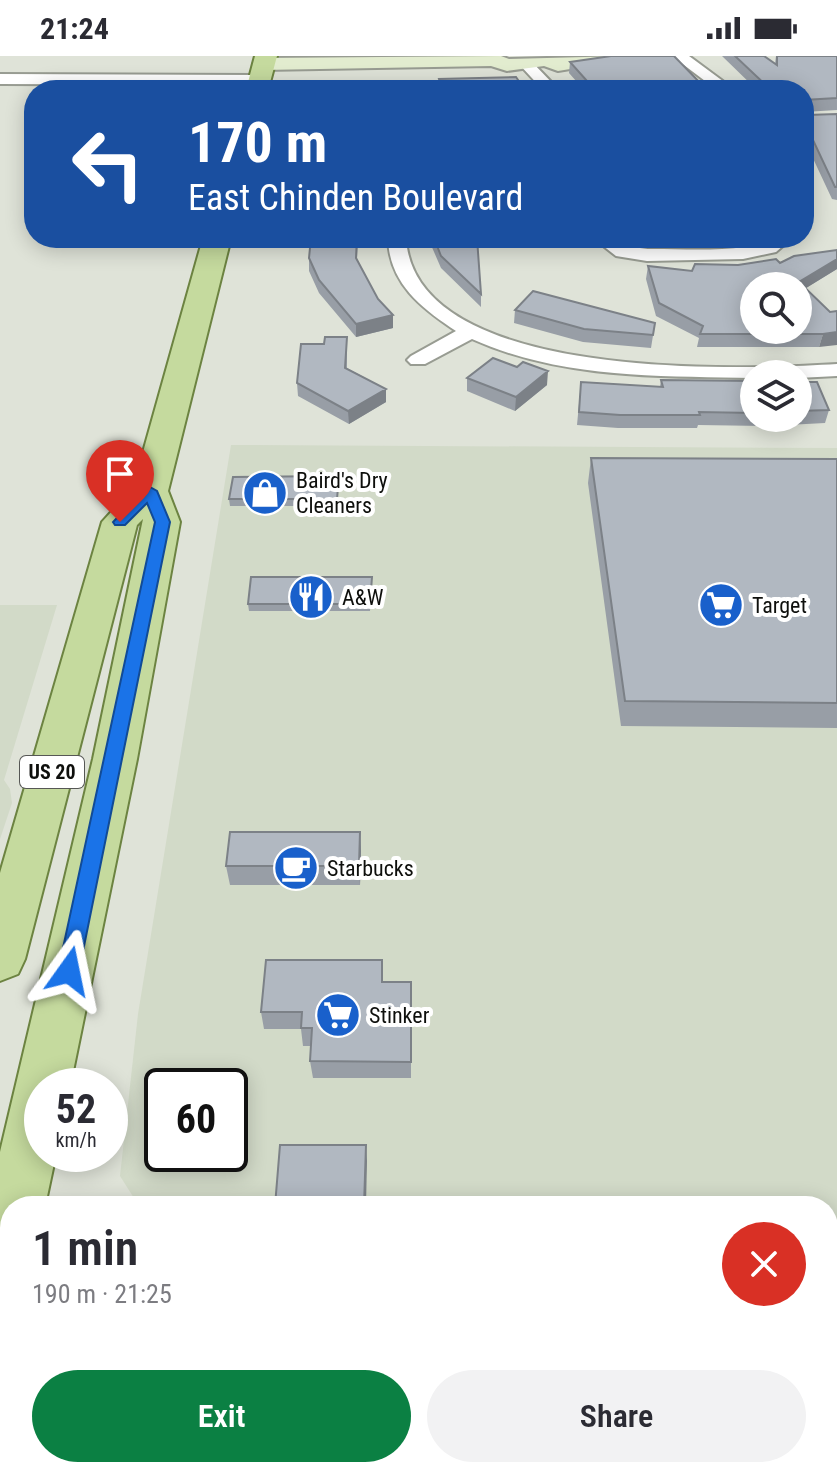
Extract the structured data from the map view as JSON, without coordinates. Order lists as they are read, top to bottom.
{
  "streets": {
    "main road": ["US 20"]
  },
  "places": {
    "shop": ["Baird's Dry Cleaners"],
    "restaurant": ["A&W"],
    "supermarket": ["Target", "Stinker"],
    "cafe": ["Starbucks"]
  },
  "page": {
    "status": "21:24",
    "turn": ["170 m", "East Chinden Boulevard"],
    "speed": "52 km/h",
    "limit": "60",
    "heading": ["1 min", "190 m · 21:25"],
    "buttons": ["Exit", "Share"]
  }
}
